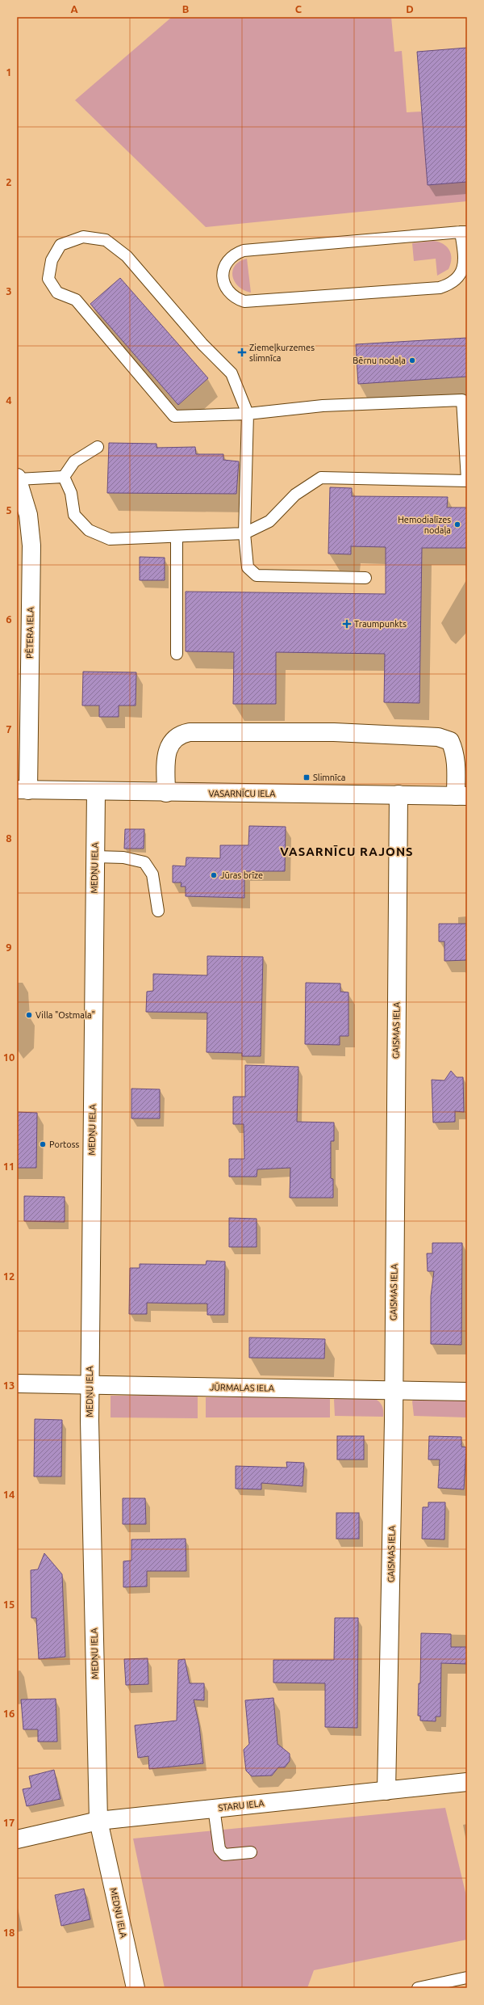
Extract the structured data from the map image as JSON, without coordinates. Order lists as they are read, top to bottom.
{
  "streets": {
    "street": [
      "PĒTERA IELA",
      "VASARNĪCU IELA",
      "MEDŅU IELA",
      "GAISMAS IELA",
      "JŪRMALAS IELA",
      "STARU IELA"
    ]
  },
  "crossings": [
    ["PĒTERA IELA", "VASARNĪCU IELA"],
    ["VASARNĪCU IELA", "MEDŅU IELA"],
    ["VASARNĪCU IELA", "GAISMAS IELA"],
    ["MEDŅU IELA", "JŪRMALAS IELA"],
    ["MEDŅU IELA", "STARU IELA"],
    ["GAISMAS IELA", "JŪRMALAS IELA"],
    ["GAISMAS IELA", "STARU IELA"]
  ],
  "districts": ["VASARNĪCU RAJONS"],
  "places": {
    "health": ["Ziemeļkurzemes slimnīca", "Traumpunkts"],
    "other": [
      "Bērnu nodaļa",
      "Hemodialīzes nodaļa",
      "Jūras brīze",
      "Villa \"Ostmala\"",
      "Portoss"
    ],
    "transit": ["Slimnīca"]
  },
  "grid": {
    "columns": [
      "A",
      "B",
      "C",
      "D"
    ],
    "rows": [
      "1",
      "2",
      "3",
      "4",
      "5",
      "6",
      "7",
      "8",
      "9",
      "10",
      "11",
      "12",
      "13",
      "14",
      "15",
      "16",
      "17",
      "18"
    ]
  }
}
